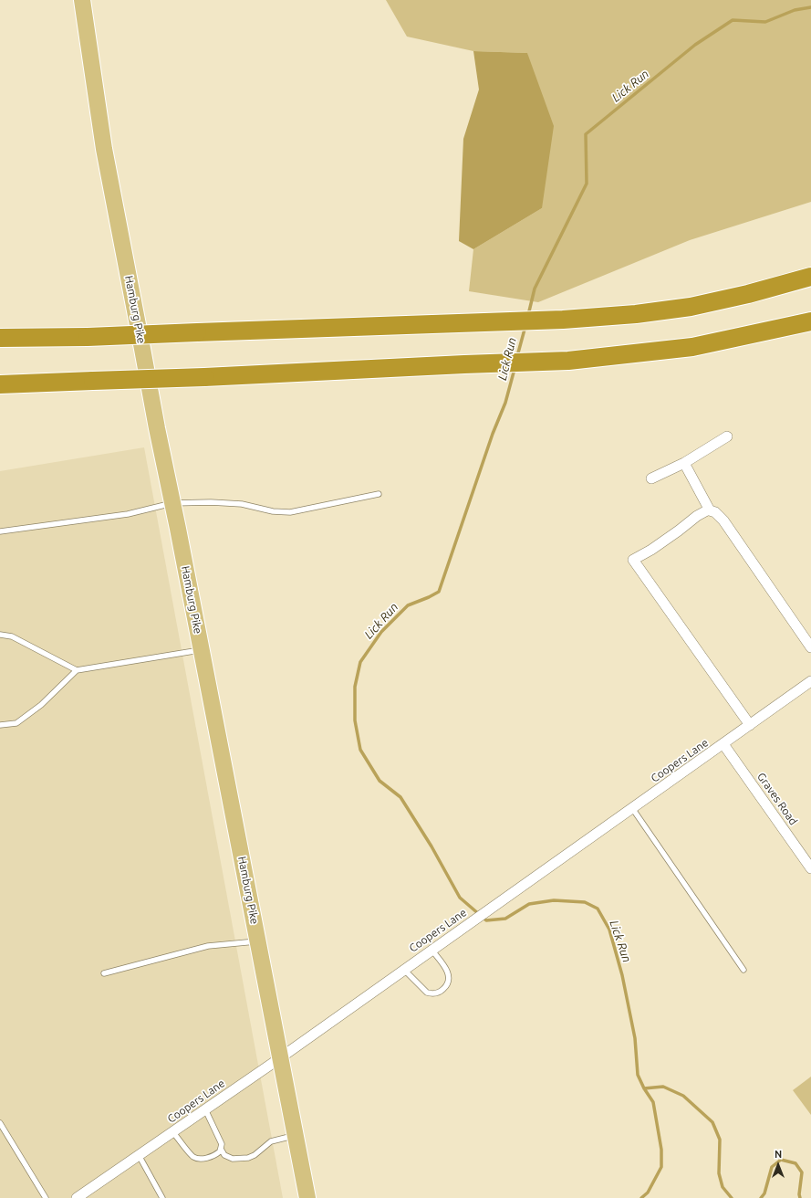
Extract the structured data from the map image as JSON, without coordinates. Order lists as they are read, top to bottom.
{
  "streets": {
    "main road": ["Hamburg Pike"],
    "street": ["Coopers Lane", "Graves Road"]
  },
  "crossings": [
    ["Hamburg Pike", "Coopers Lane"],
    ["Coopers Lane", "Graves Road"]
  ],
  "water": ["Lick Run"],
  "north": "top"
}
